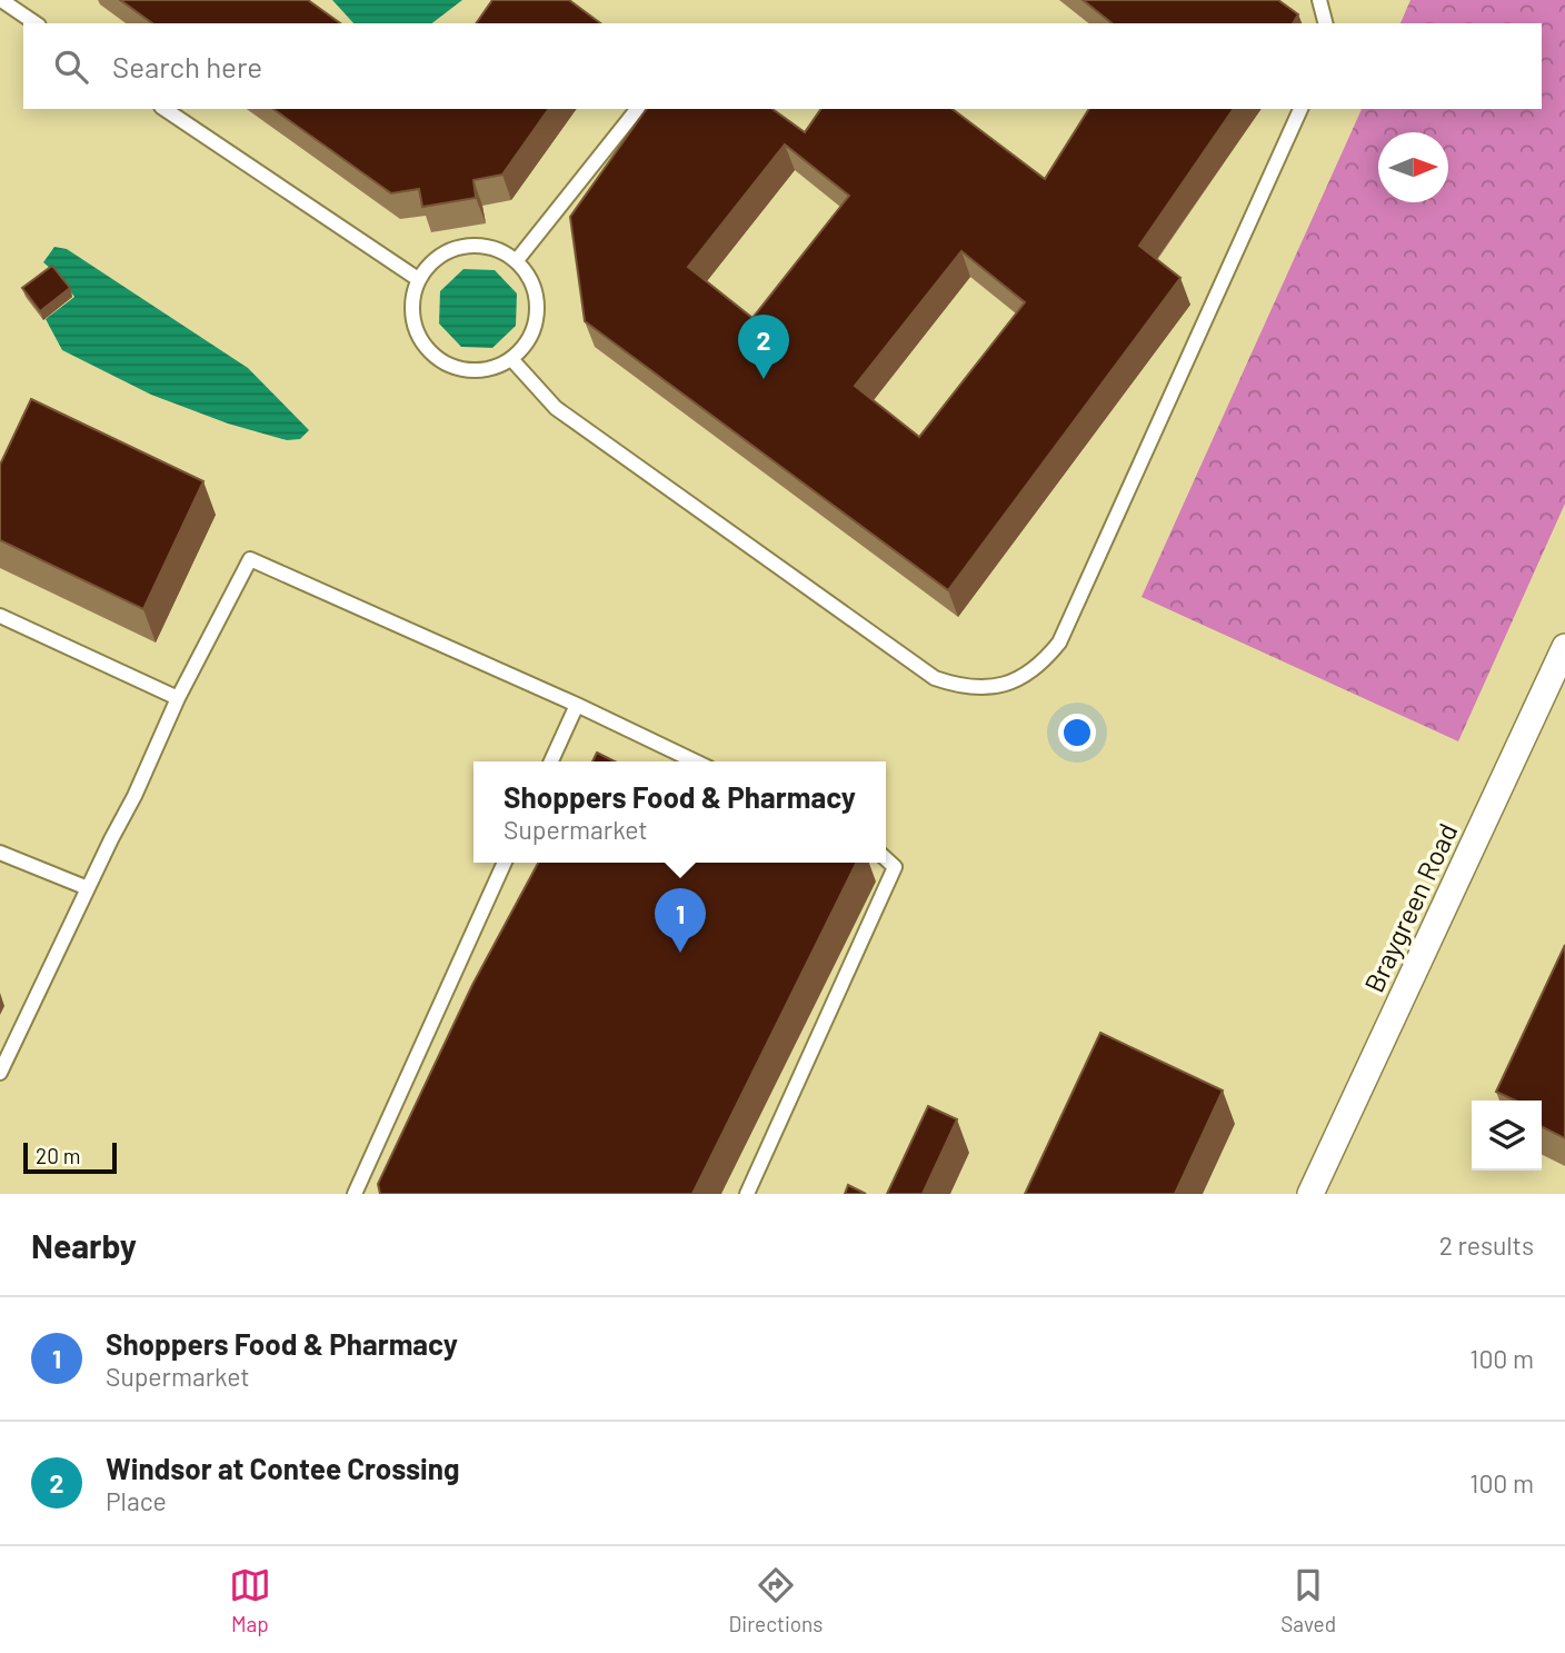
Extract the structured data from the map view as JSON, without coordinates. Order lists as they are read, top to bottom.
{
  "streets": {
    "street": ["Braygreen Road"]
  },
  "scale_bar": "20 m",
  "north": "right",
  "page": {
    "search": "Search here",
    "pins": ["2", "1"],
    "popup": ["Shoppers Food & Pharmacy", "Supermarket"],
    "scale": "20 m",
    "heading": ["Nearby", "2 results"],
    "list": [
      {
        "mark": "1",
        "name": "Shoppers Food & Pharmacy",
        "note": "Supermarket",
        "value": "100 m"
      },
      {
        "mark": "2",
        "name": "Windsor at Contee Crossing",
        "note": "Place",
        "value": "100 m"
      }
    ],
    "nav": ["Map", "Directions", "Saved"]
  }
}
